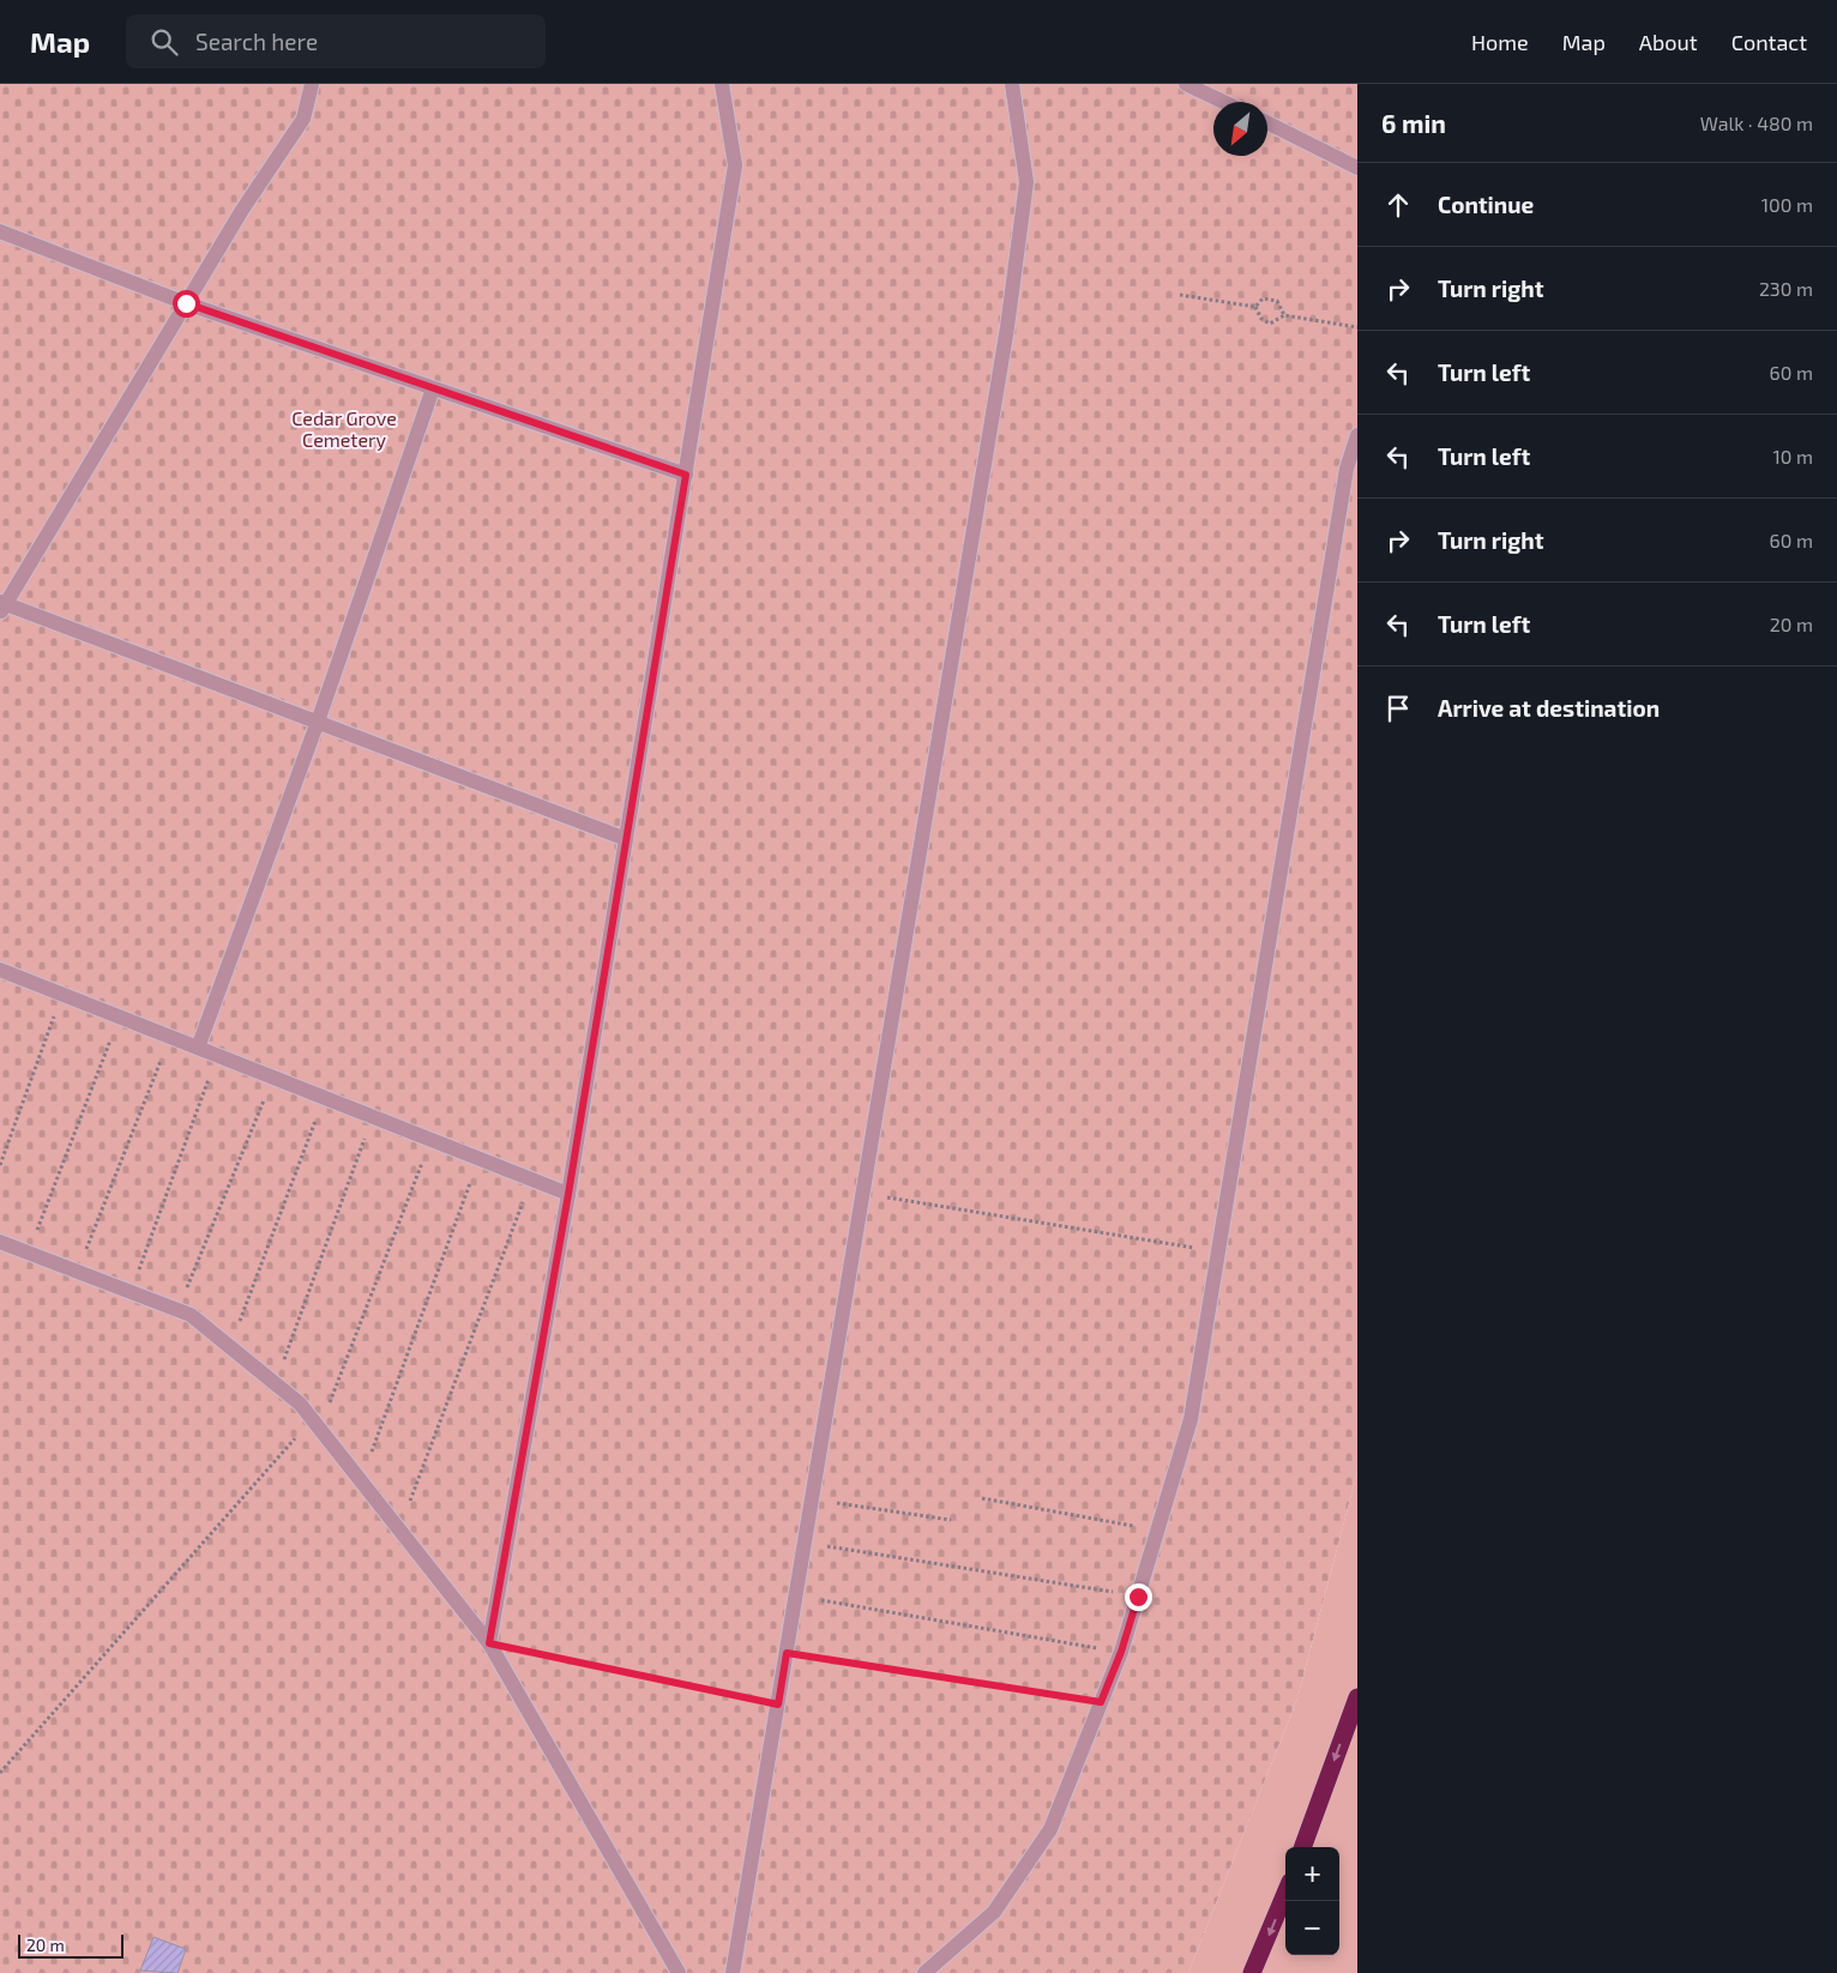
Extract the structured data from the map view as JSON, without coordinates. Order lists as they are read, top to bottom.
{
  "parks": ["Cedar Grove Cemetery"],
  "scale_bar": "20 m",
  "north": "bottom left",
  "page": {
    "header": "Map",
    "search": "Search here",
    "nav": [
      "Home",
      "Map",
      "About",
      "Contact"
    ],
    "heading": ["6 min", "Walk · 480 m"],
    "list": [
      ["Continue", "100 m"],
      ["Turn right", "230 m"],
      ["Turn left", "60 m"],
      ["Turn left", "10 m"],
      ["Turn right", "60 m"],
      ["Turn left", "20 m"],
      "Arrive at destination"
    ],
    "map_buttons": ["+", "−"],
    "scale": "20 m"
  }
}
